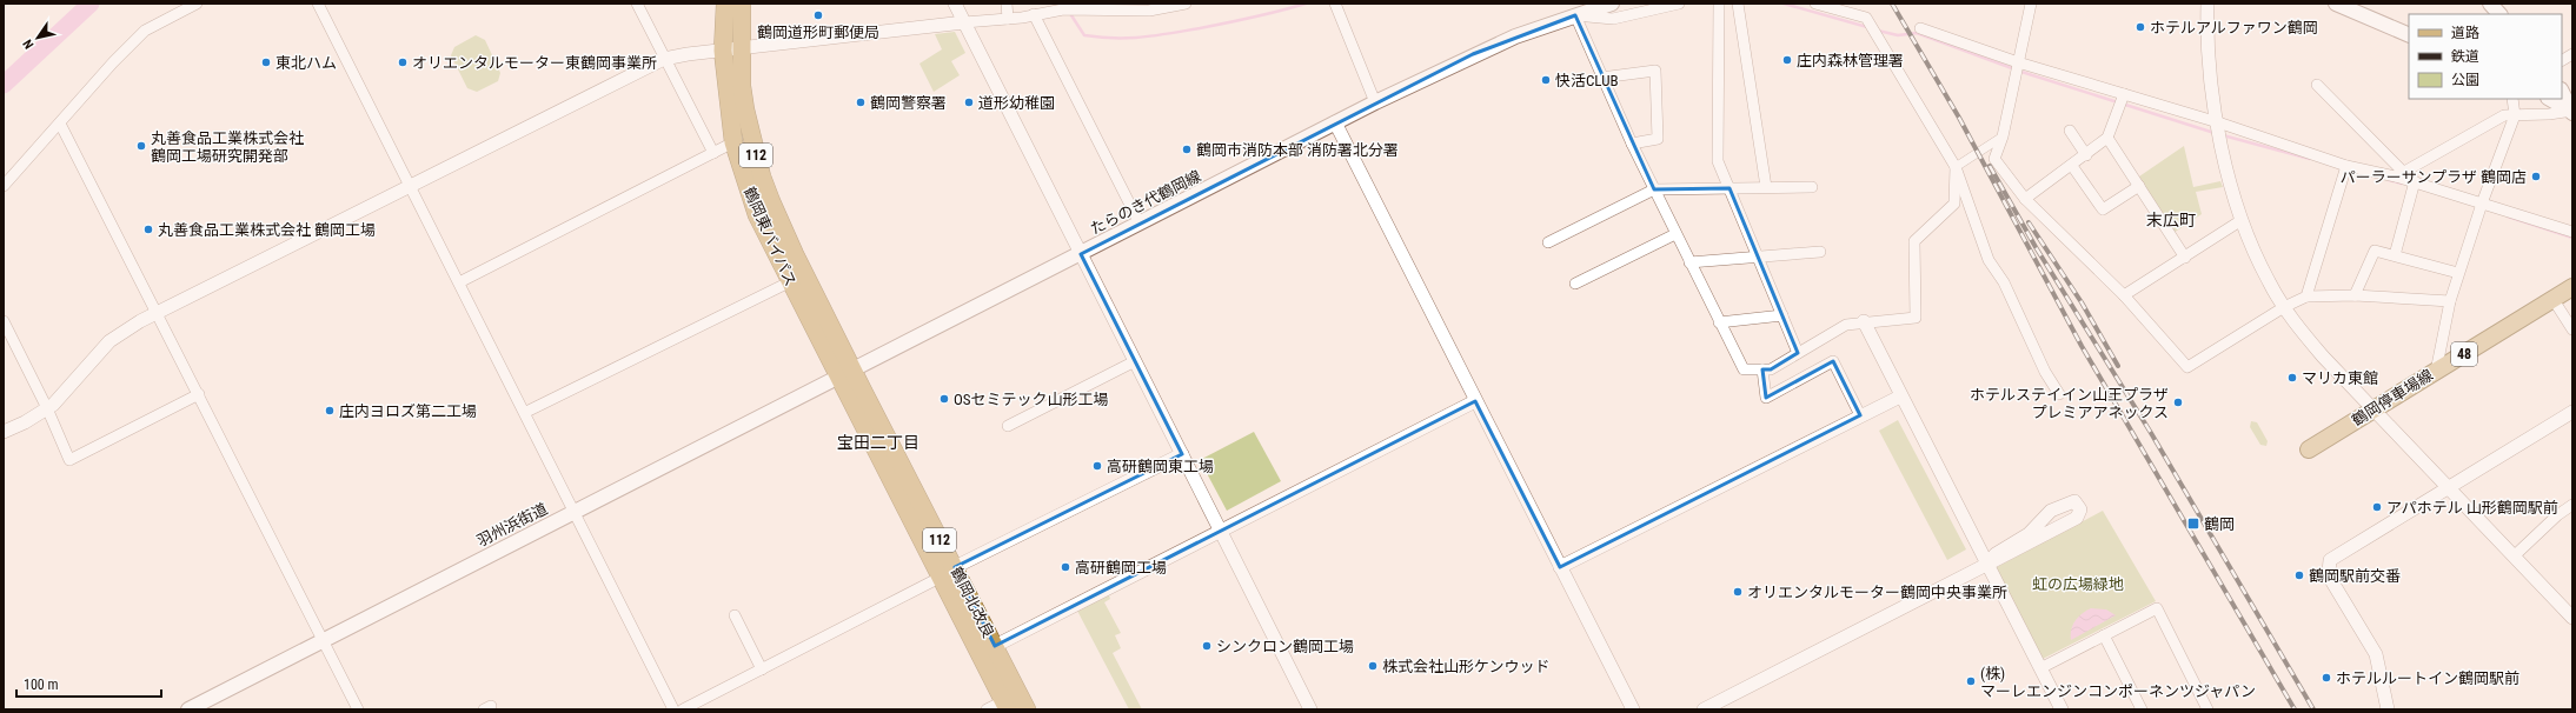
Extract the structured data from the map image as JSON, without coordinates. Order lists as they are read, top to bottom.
{
  "streets": {
    "highway": ["112", "鶴岡東バイパス", "鶴岡北改良"],
    "main road": [
      "たらのき代鶴岡線",
      "48",
      "鶴岡停車場線",
      "羽州浜街道"
    ]
  },
  "crossings": [
    ["たらのき代鶴岡線", "鶴岡東バイパス"],
    ["たらのき代鶴岡線", "羽州浜街道"],
    ["たらのき代鶴岡線", "鶴岡北改良"],
    ["鶴岡東バイパス", "羽州浜街道"],
    ["鶴岡東バイパス", "鶴岡北改良"],
    ["羽州浜街道", "鶴岡北改良"]
  ],
  "districts": ["末広町", "宝田二丁目"],
  "parks": ["虹の広場緑地"],
  "places": {
    "other": [
      "鶴岡道形町郵便局",
      "ホテルアルファワン鶴岡",
      "庄内森林管理署",
      "東北ハム",
      "オリエンタルモーター東鶴岡事業所",
      "快活CLUB",
      "鶴岡警察署",
      "道形幼稚園",
      "丸善食品工業株式会社 鶴岡工場研究開発部",
      "鶴岡市消防本部 消防署北分署",
      "パーラーサンプラザ 鶴岡店",
      "丸善食品工業株式会社 鶴岡工場",
      "マリカ東館",
      "OSセミテック山形工場",
      "ホテルステイイン山王プラザ プレミアアネックス",
      "庄内ヨロズ第二工場",
      "高研鶴岡東工場",
      "アパホテル 山形鶴岡駅前",
      "高研鶴岡工場",
      "鶴岡駅前交番",
      "オリエンタルモーター鶴岡中央事業所",
      "シンクロン鶴岡工場",
      "株式会社山形ケンウッド",
      "ホテルルートイン鶴岡駅前",
      "(株) マーレエンジンコンポーネンツジャパン"
    ],
    "transit": ["鶴岡"]
  },
  "legend": ["道路", "鉄道", "公園"],
  "scale_bar": "100 m",
  "north": "bottom left"
}
